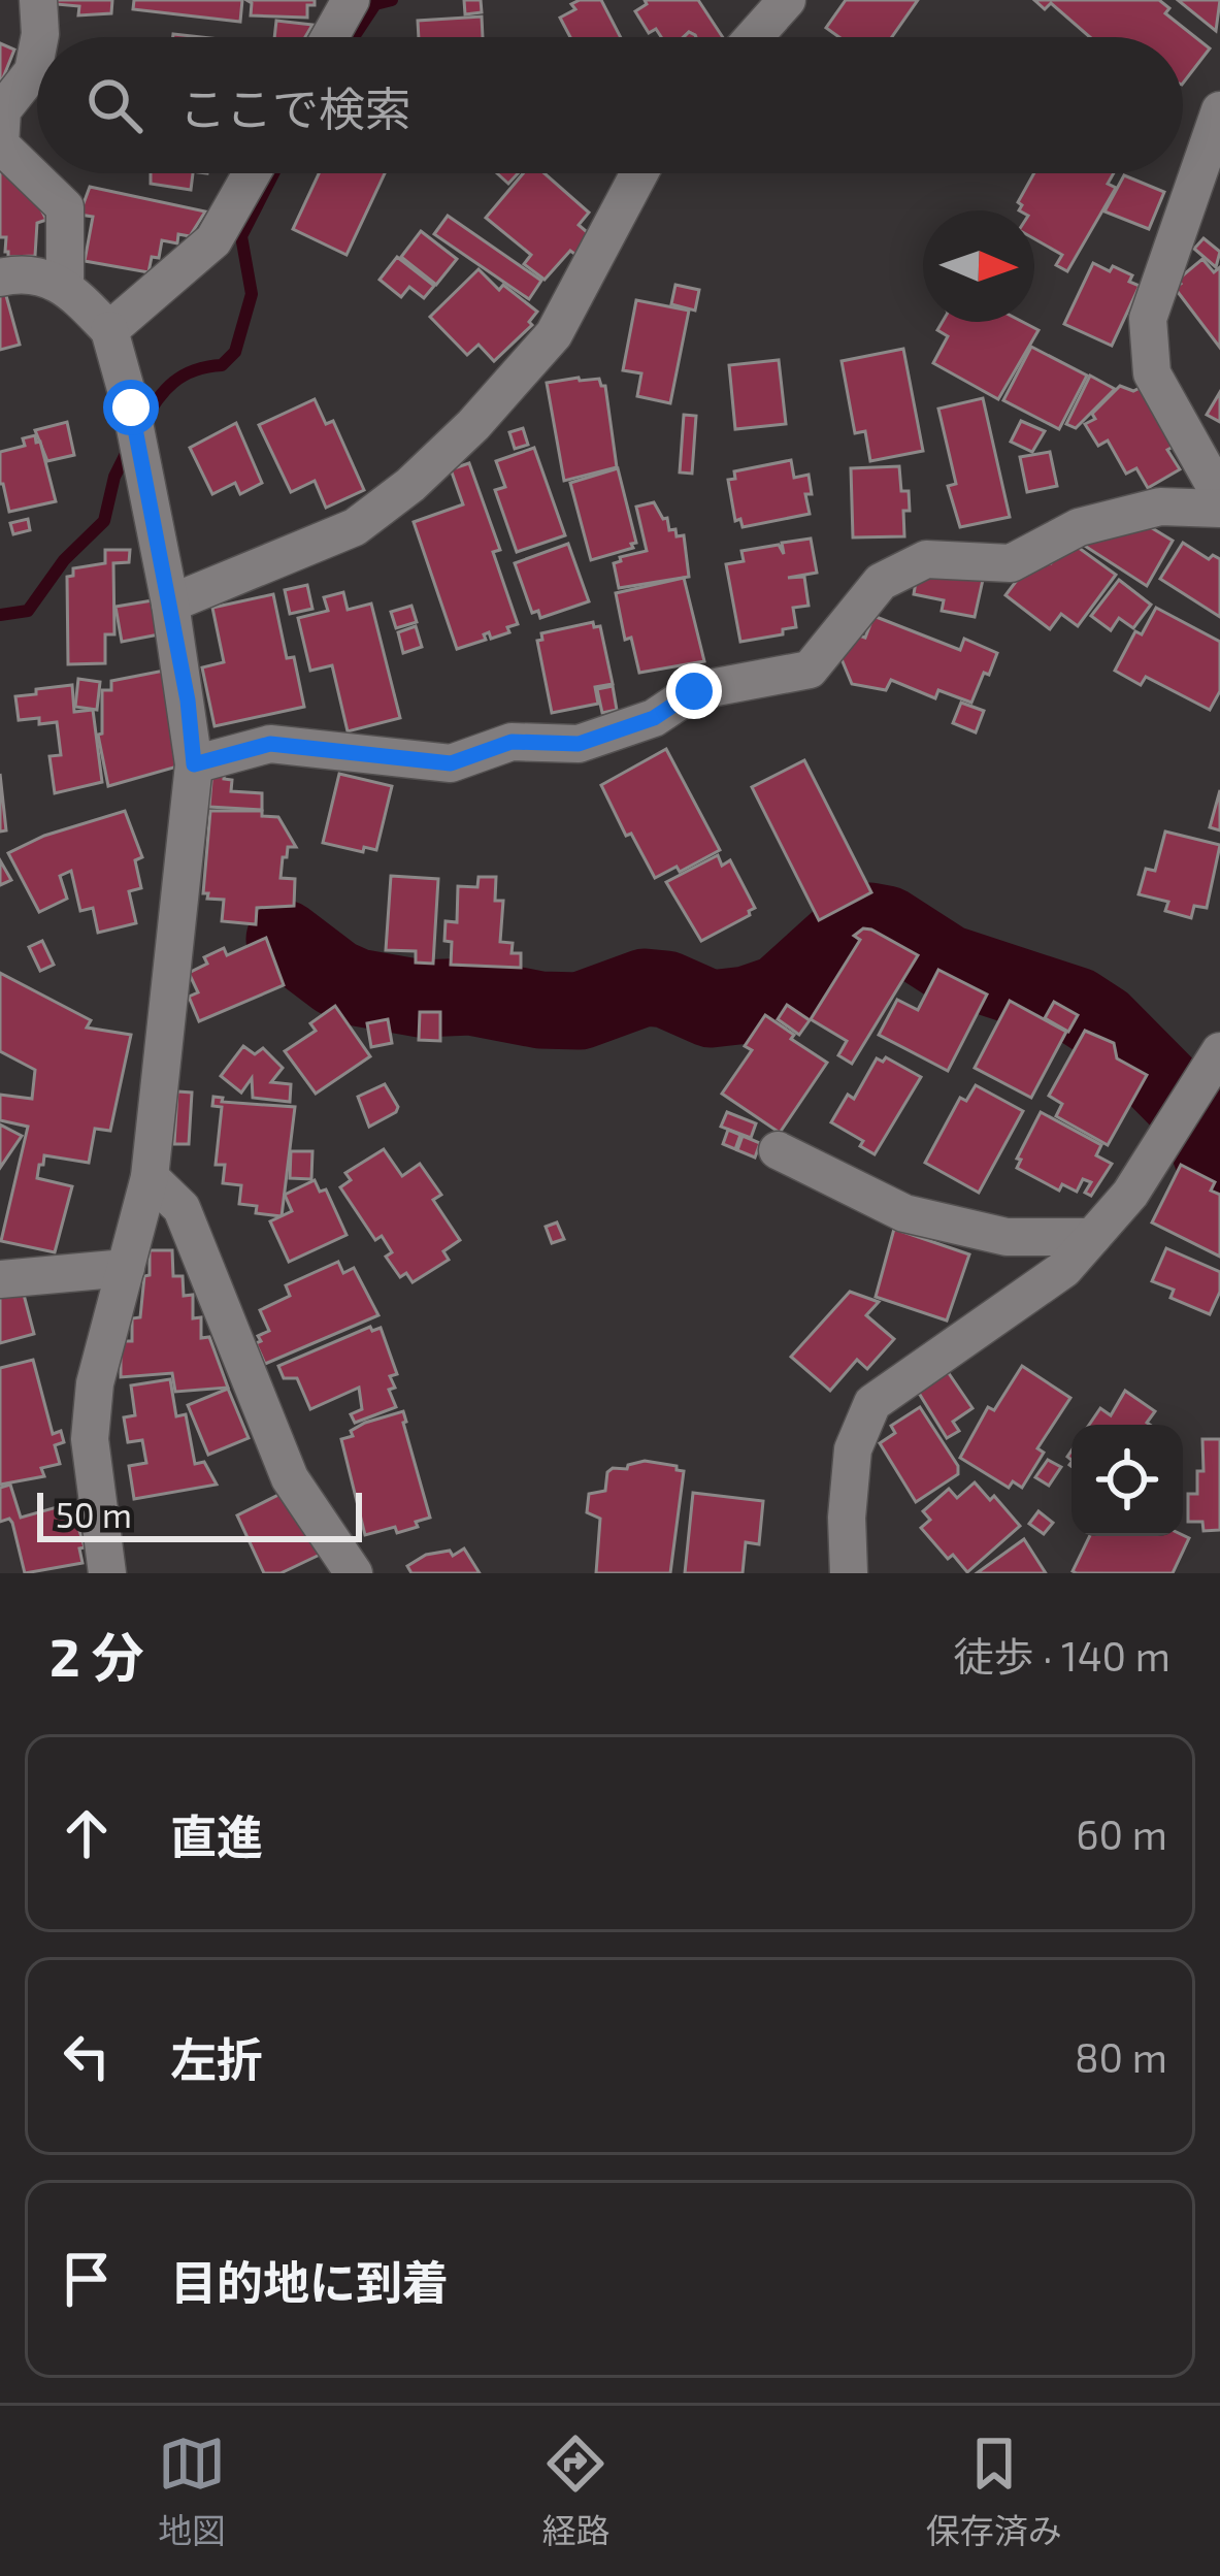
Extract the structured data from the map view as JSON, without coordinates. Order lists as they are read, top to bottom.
{
  "scale_bar": "50 m",
  "north": "right",
  "page": {
    "search": "ここで検索",
    "scale": "50 m",
    "heading": ["2 分", "徒歩 · 140 m"],
    "list": [
      ["直進", "60 m"],
      ["左折", "80 m"],
      "目的地に到着"
    ],
    "nav": ["地図", "経路", "保存済み"]
  }
}
